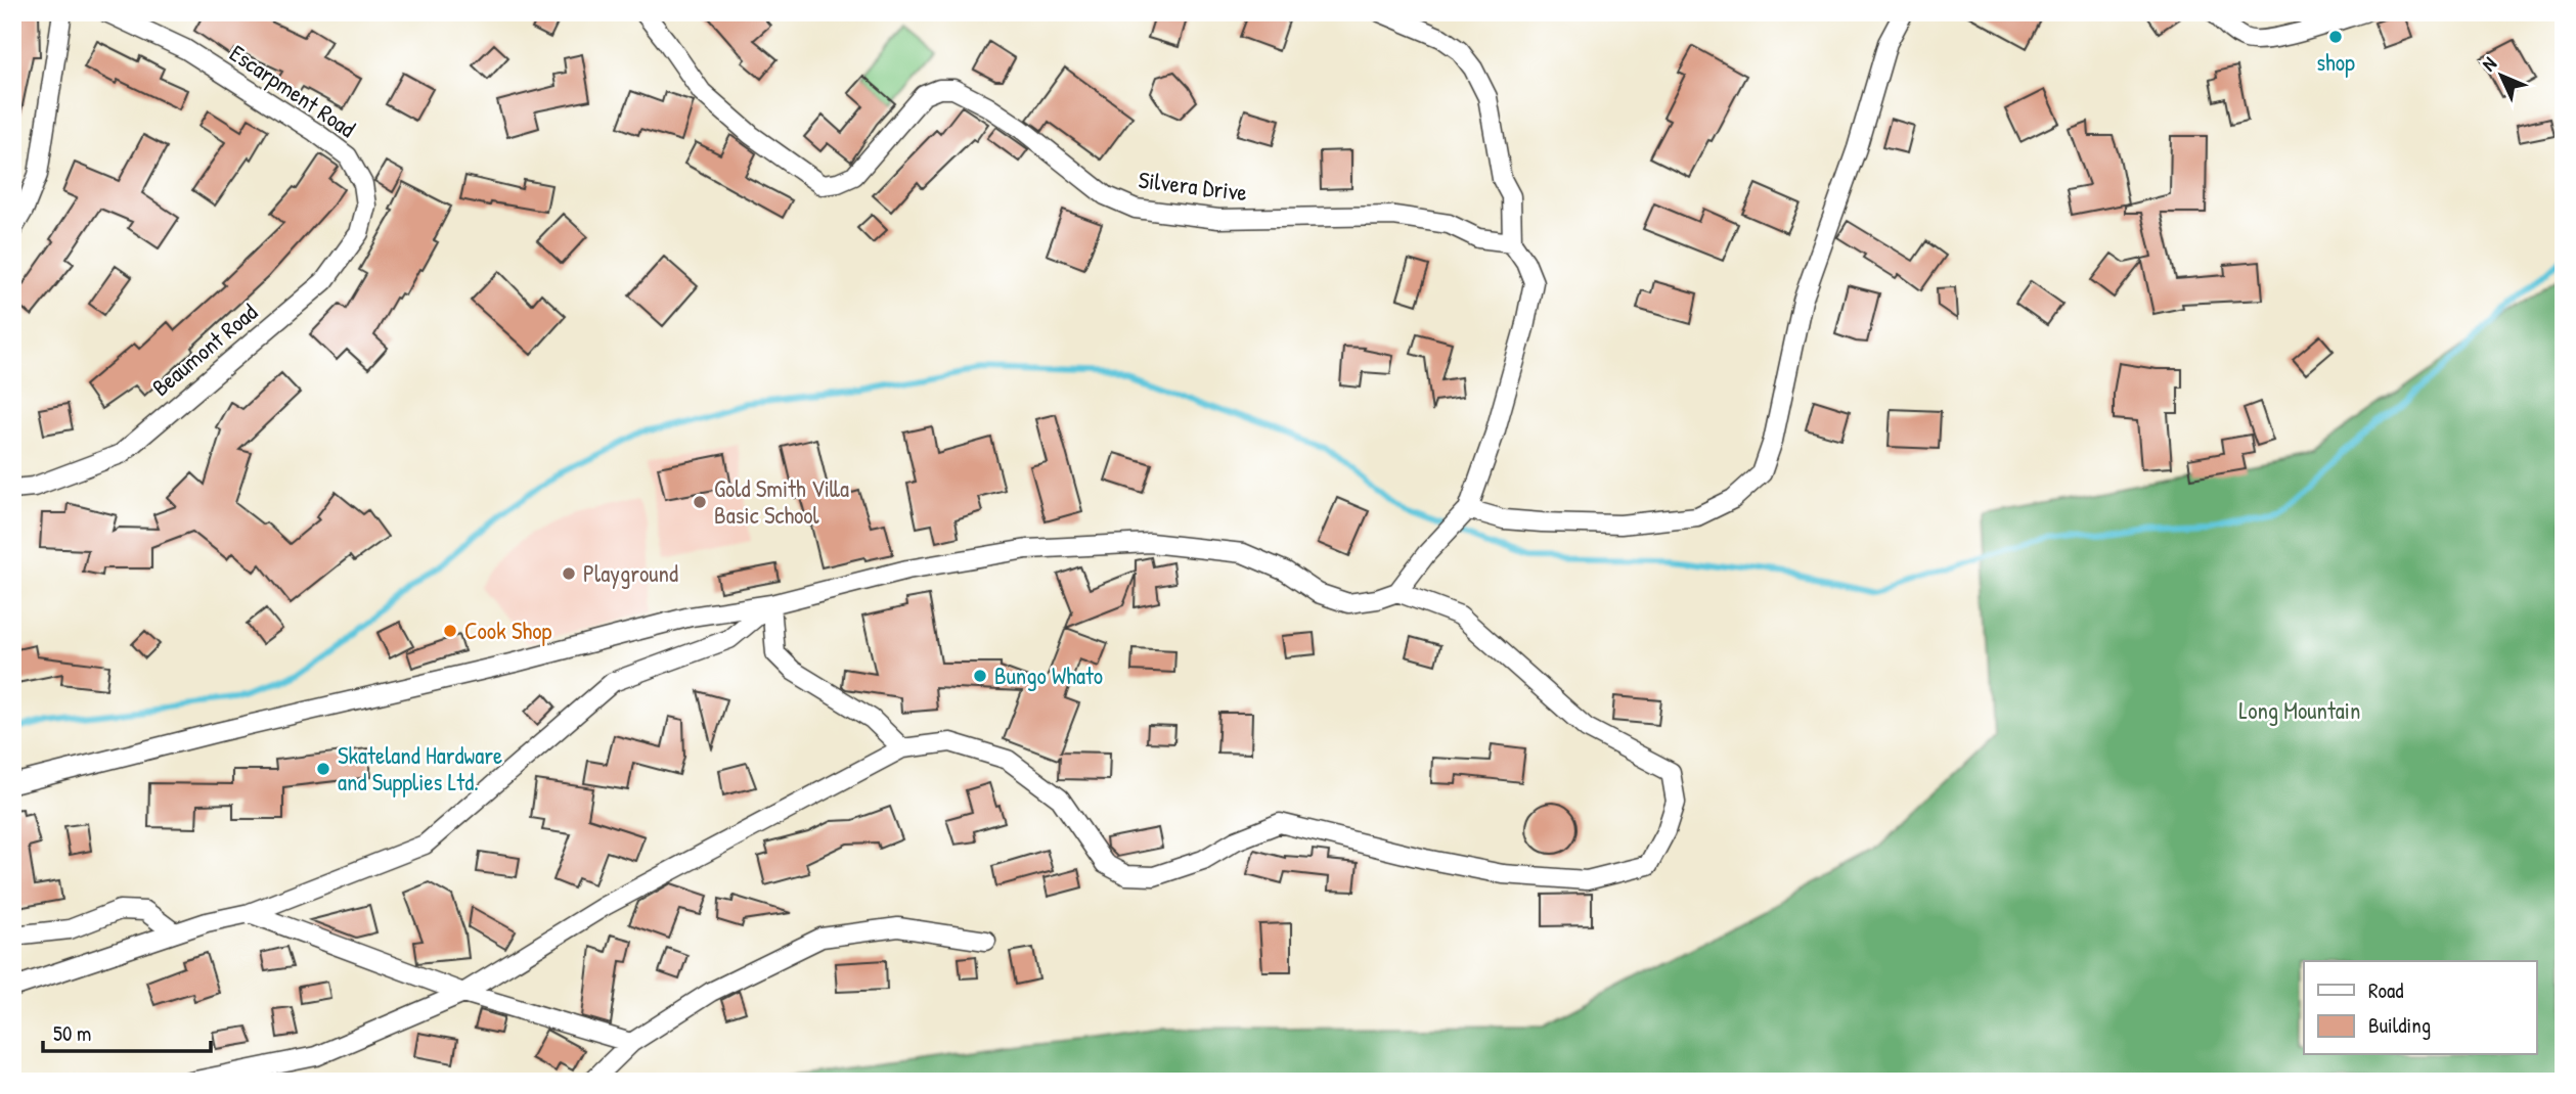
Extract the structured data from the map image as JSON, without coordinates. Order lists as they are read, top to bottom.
{
  "streets": {
    "street": ["Escarpment Road", "Silvera Drive", "Beaumont Road"]
  },
  "crossings": [
    ["Escarpment Road", "Beaumont Road"]
  ],
  "parks": ["Long Mountain"],
  "places": [
    "shop",
    "Gold Smith Villa Basic School",
    "Playground",
    "Cook Shop",
    "Bungo Whato",
    "Skateland Hardware and Supplies Ltd."
  ],
  "legend": ["Road", "Building"],
  "scale_bar": "50 m",
  "north": "top left"
}
